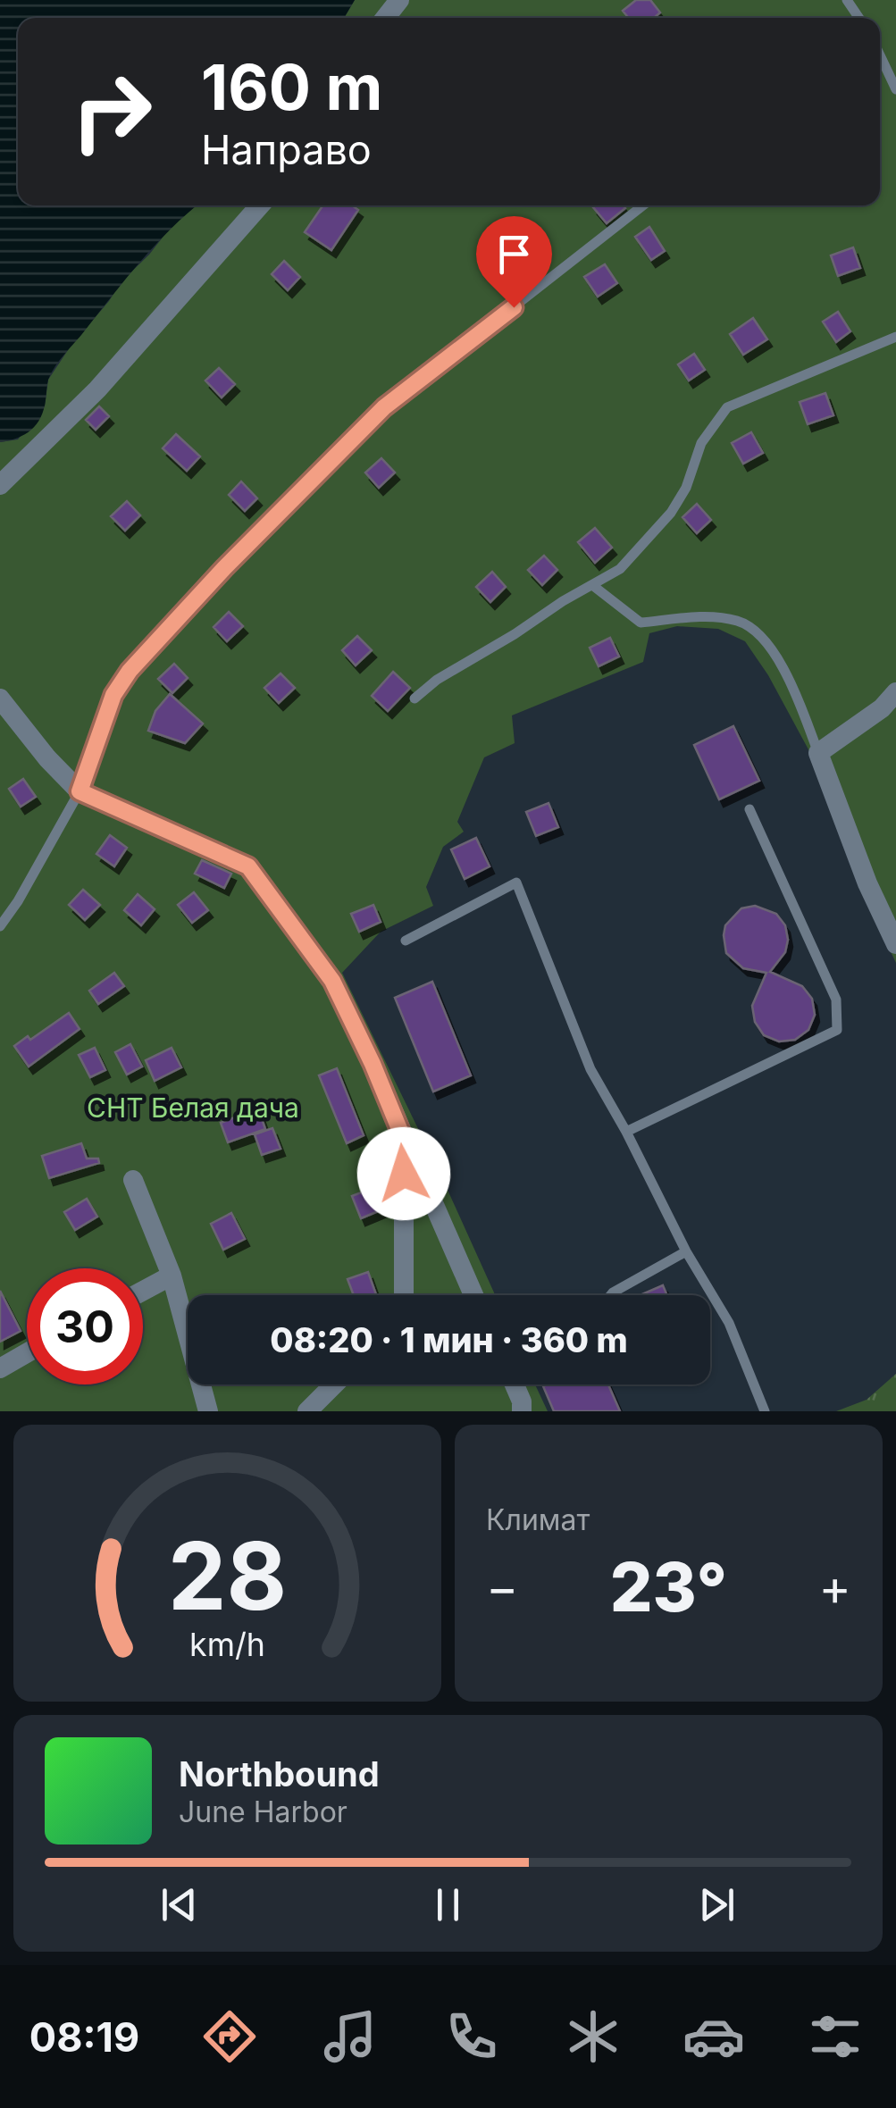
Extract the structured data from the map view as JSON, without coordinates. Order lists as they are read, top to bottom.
{
  "parks": ["СНТ Белая дача"],
  "page": {
    "turn": ["160 m", "Направо"],
    "limit": "30",
    "trip": "08:20 · 1 мин · 360 m",
    "tile": "Климат",
    "heat": ["−", "23°", "+"],
    "song": ["Northbound", "June Harbor"],
    "tabs": "08:19",
    "gauge": ["28", "km/h"]
  }
}
